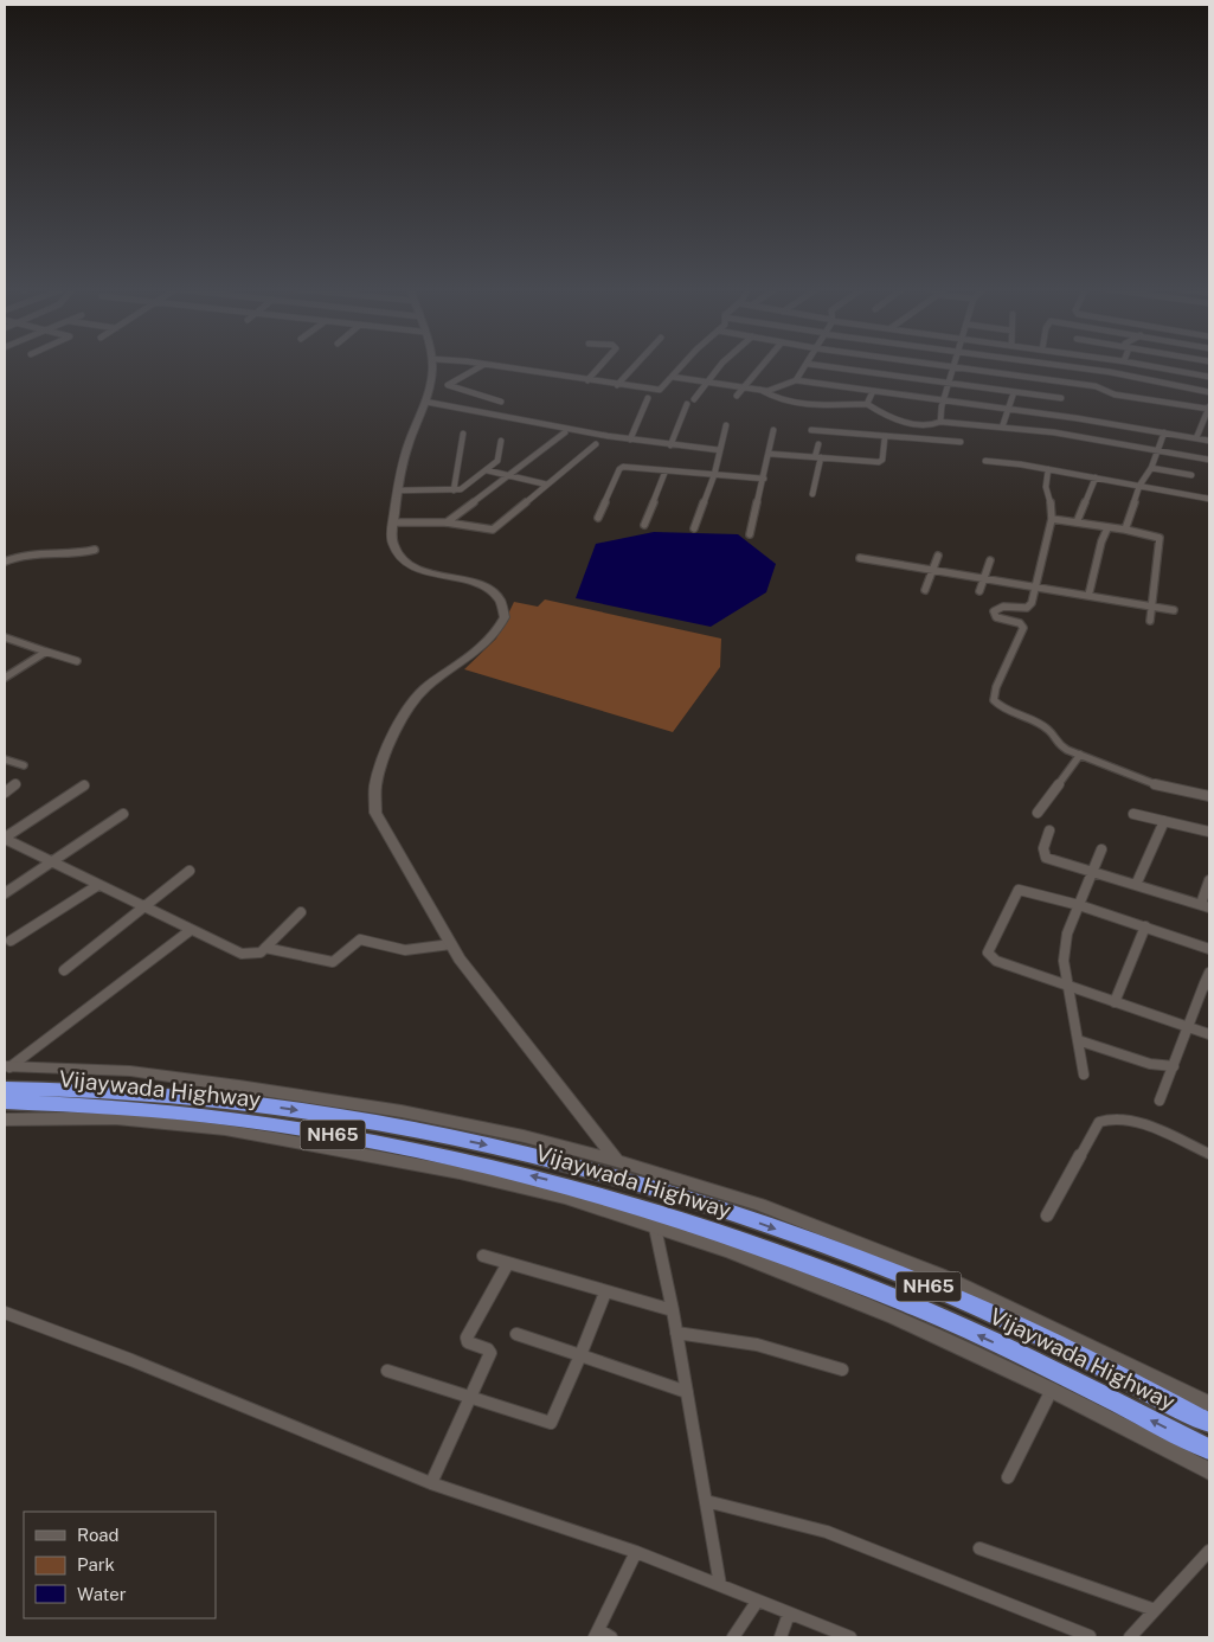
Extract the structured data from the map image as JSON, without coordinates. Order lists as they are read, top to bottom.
{
  "streets": {
    "highway": ["Vijaywada Highway", "NH65"]
  },
  "legend": ["Road", "Park", "Water"]
}
